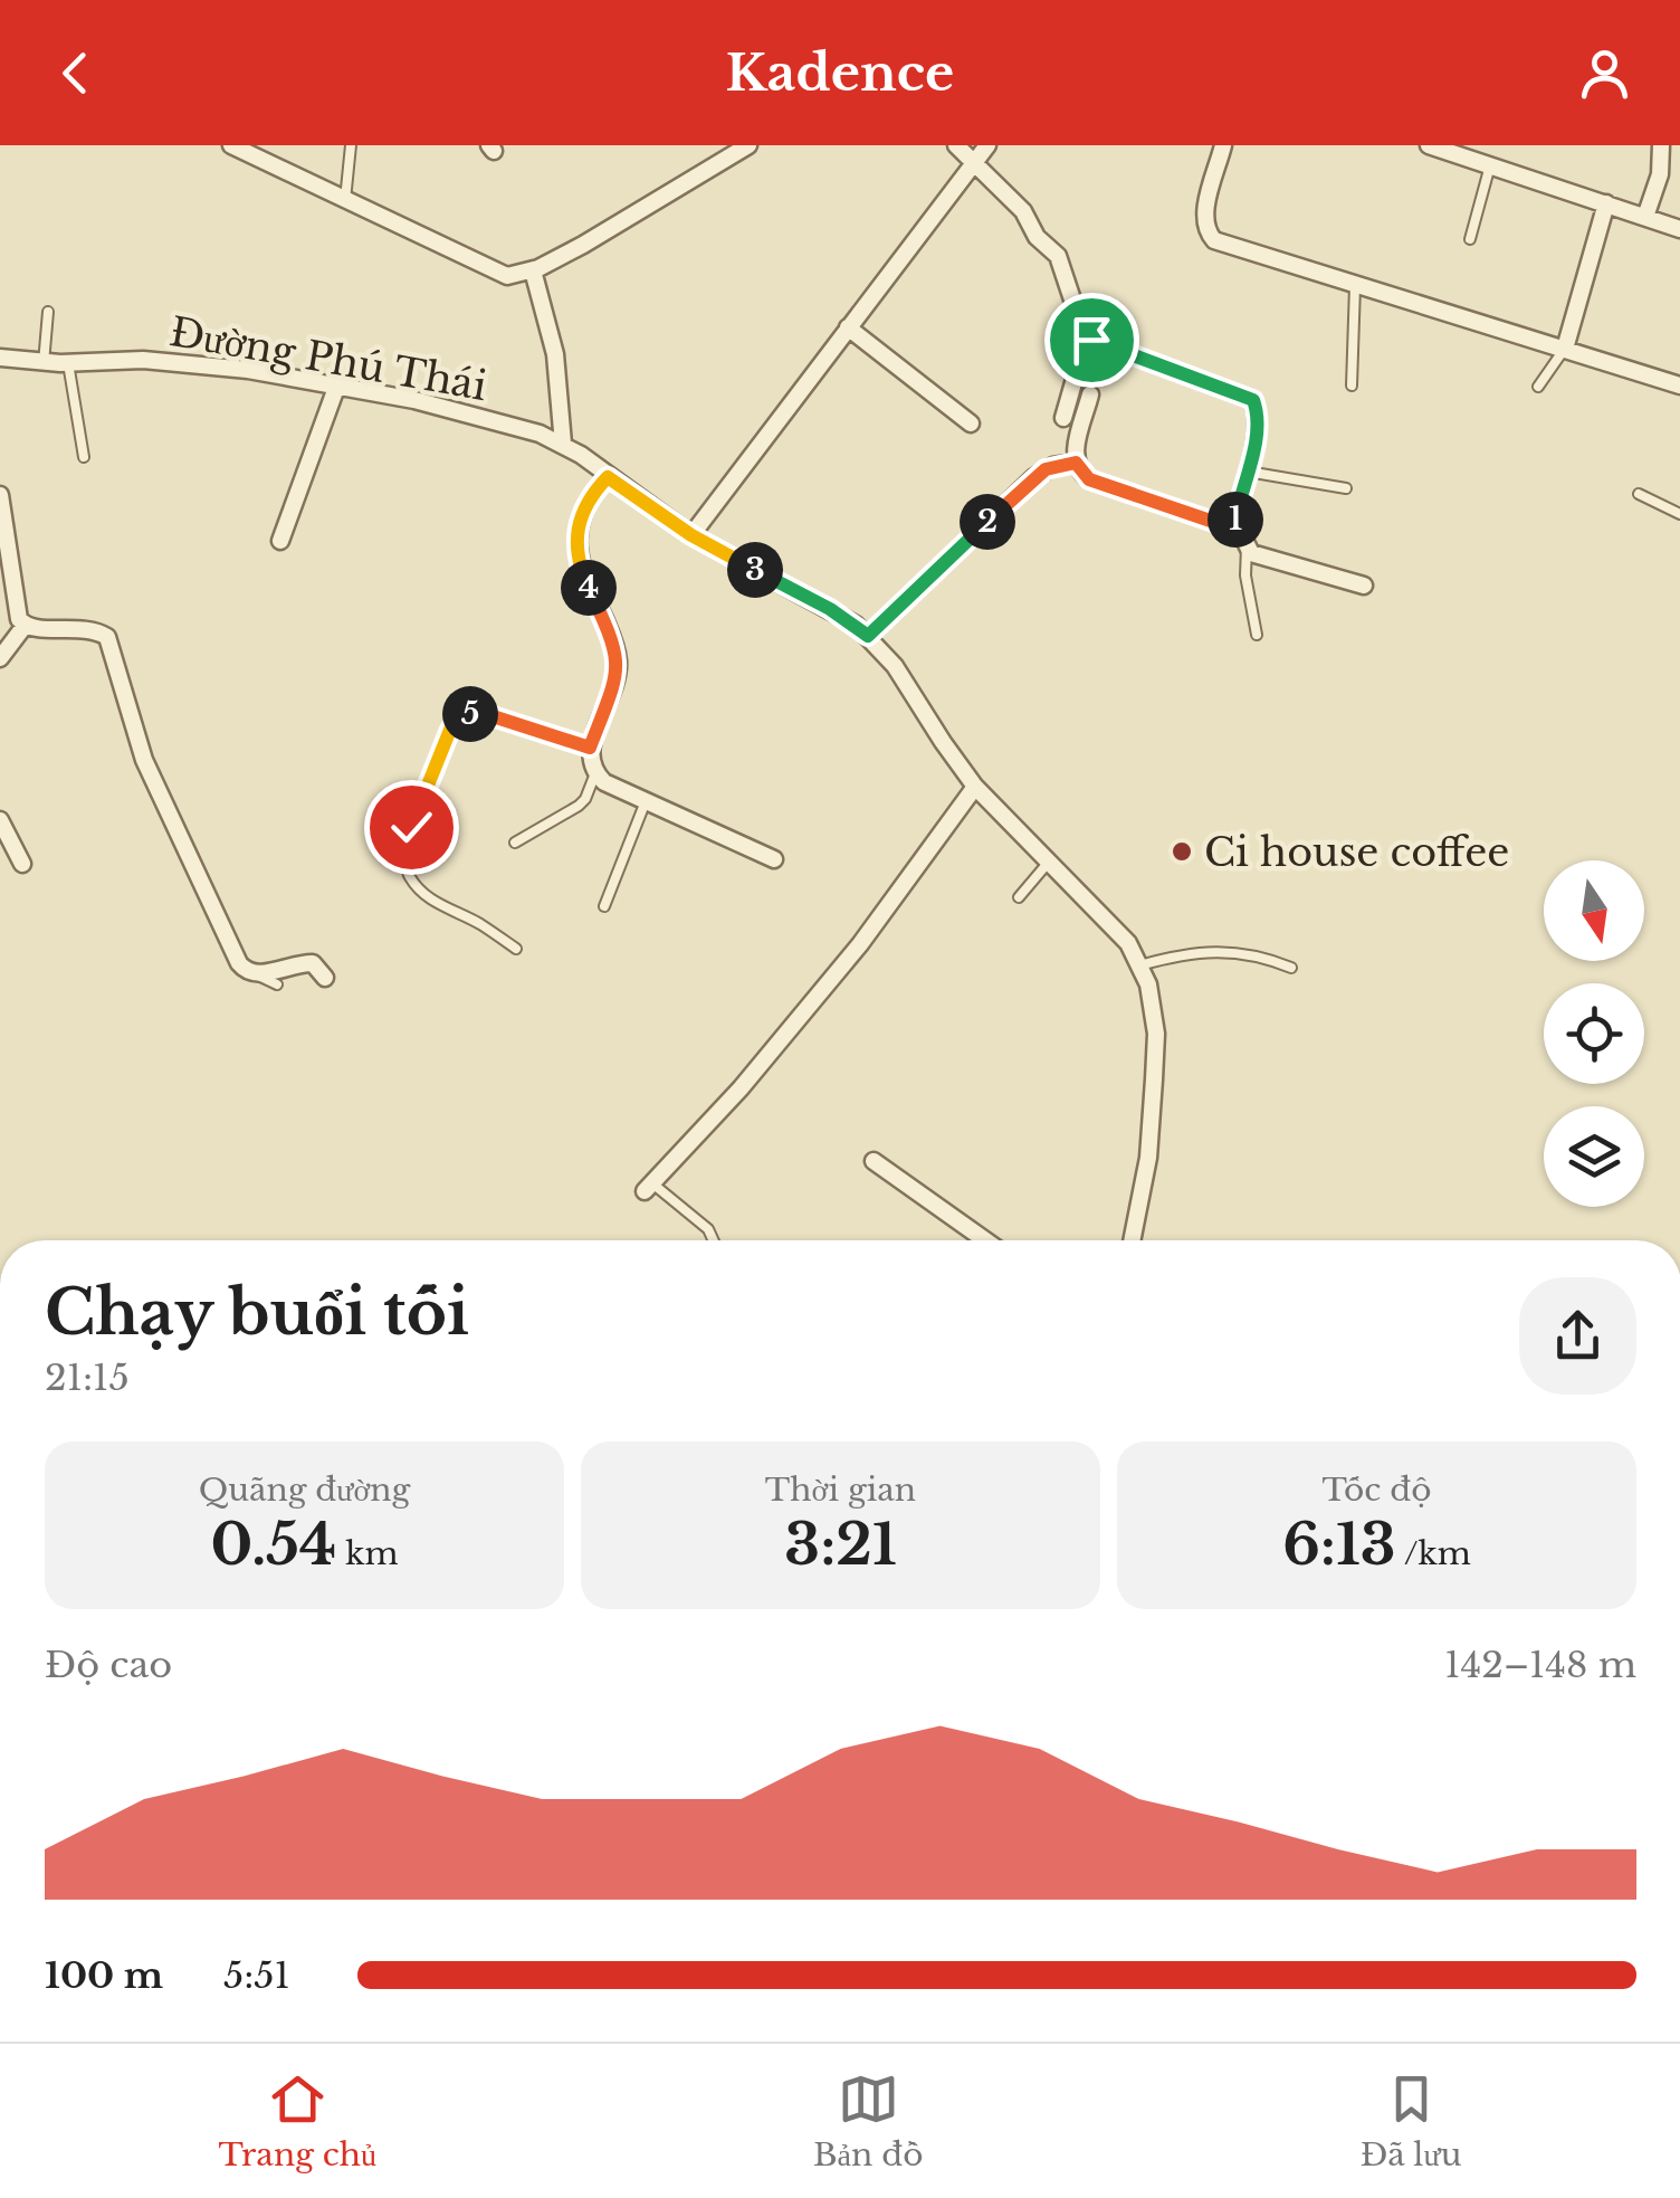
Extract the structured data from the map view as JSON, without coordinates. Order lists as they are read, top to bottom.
{
  "streets": {
    "street": ["Đường Phú Thái"]
  },
  "places": ["Ci house coffee"],
  "north": "bottom",
  "page": {
    "header": "Kadence",
    "pins": [
      "1",
      "2",
      "3",
      "4",
      "5"
    ],
    "heading": ["Chạy buổi tối", "21:15"],
    "stats": [
      ["Quãng đường", "0.54 km"],
      ["Thời gian", "3:21"],
      ["Tốc độ", "6:13 /km"]
    ],
    "chart": ["Độ cao", "142–148 m"],
    "list": [
      {
        "name": "100 m",
        "note": "5:51"
      }
    ],
    "tabs": ["Trang chủ", "Bản đồ", "Đã lưu"]
  }
}
